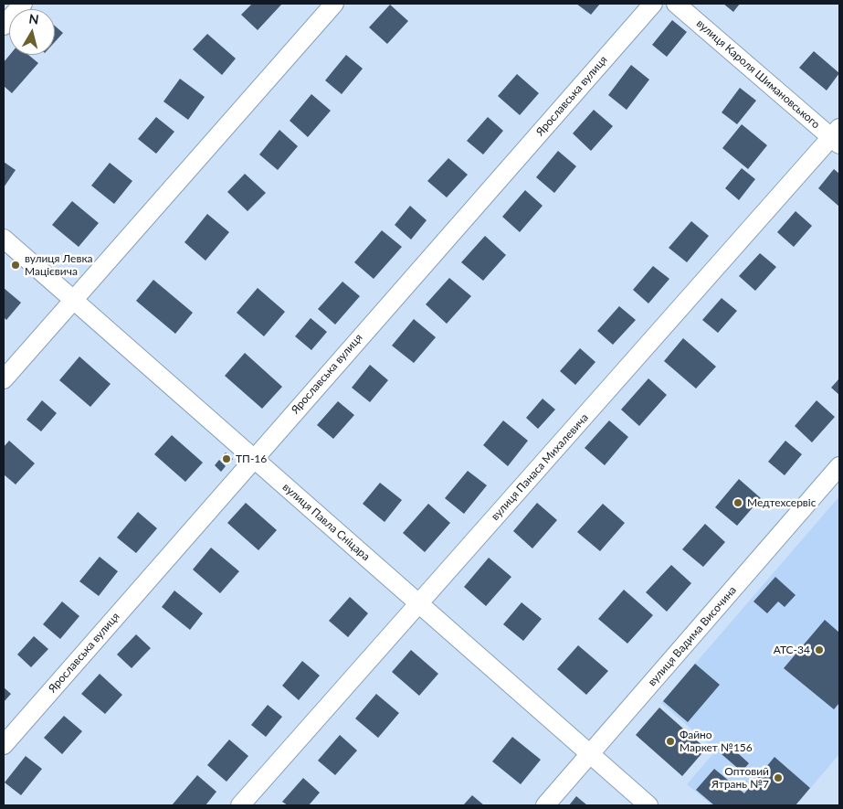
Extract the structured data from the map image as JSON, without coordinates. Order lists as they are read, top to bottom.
{
  "streets": {
    "street": [
      "вулиця Кароля Шимановського",
      "Ярославська вулиця",
      "вулиця Панаса Михалевича",
      "вулиця Павла Сніцара",
      "вулиця Вадима Височина"
    ]
  },
  "crossings": [
    ["вулиця Кароля Шимановського", "вулиця Панаса Михалевича"],
    ["Ярославська вулиця", "вулиця Павла Сніцара"],
    ["вулиця Панаса Михалевича", "вулиця Павла Сніцара"],
    ["вулиця Павла Сніцара", "вулиця Вадима Височина"]
  ],
  "places": [
    "вулиця Левка Мацієвича",
    "ТП-16",
    "Медтехсервіс",
    "АТС-34",
    "Файно Маркет №156",
    "Оптовий Ятрань №7"
  ],
  "north": "top"
}
